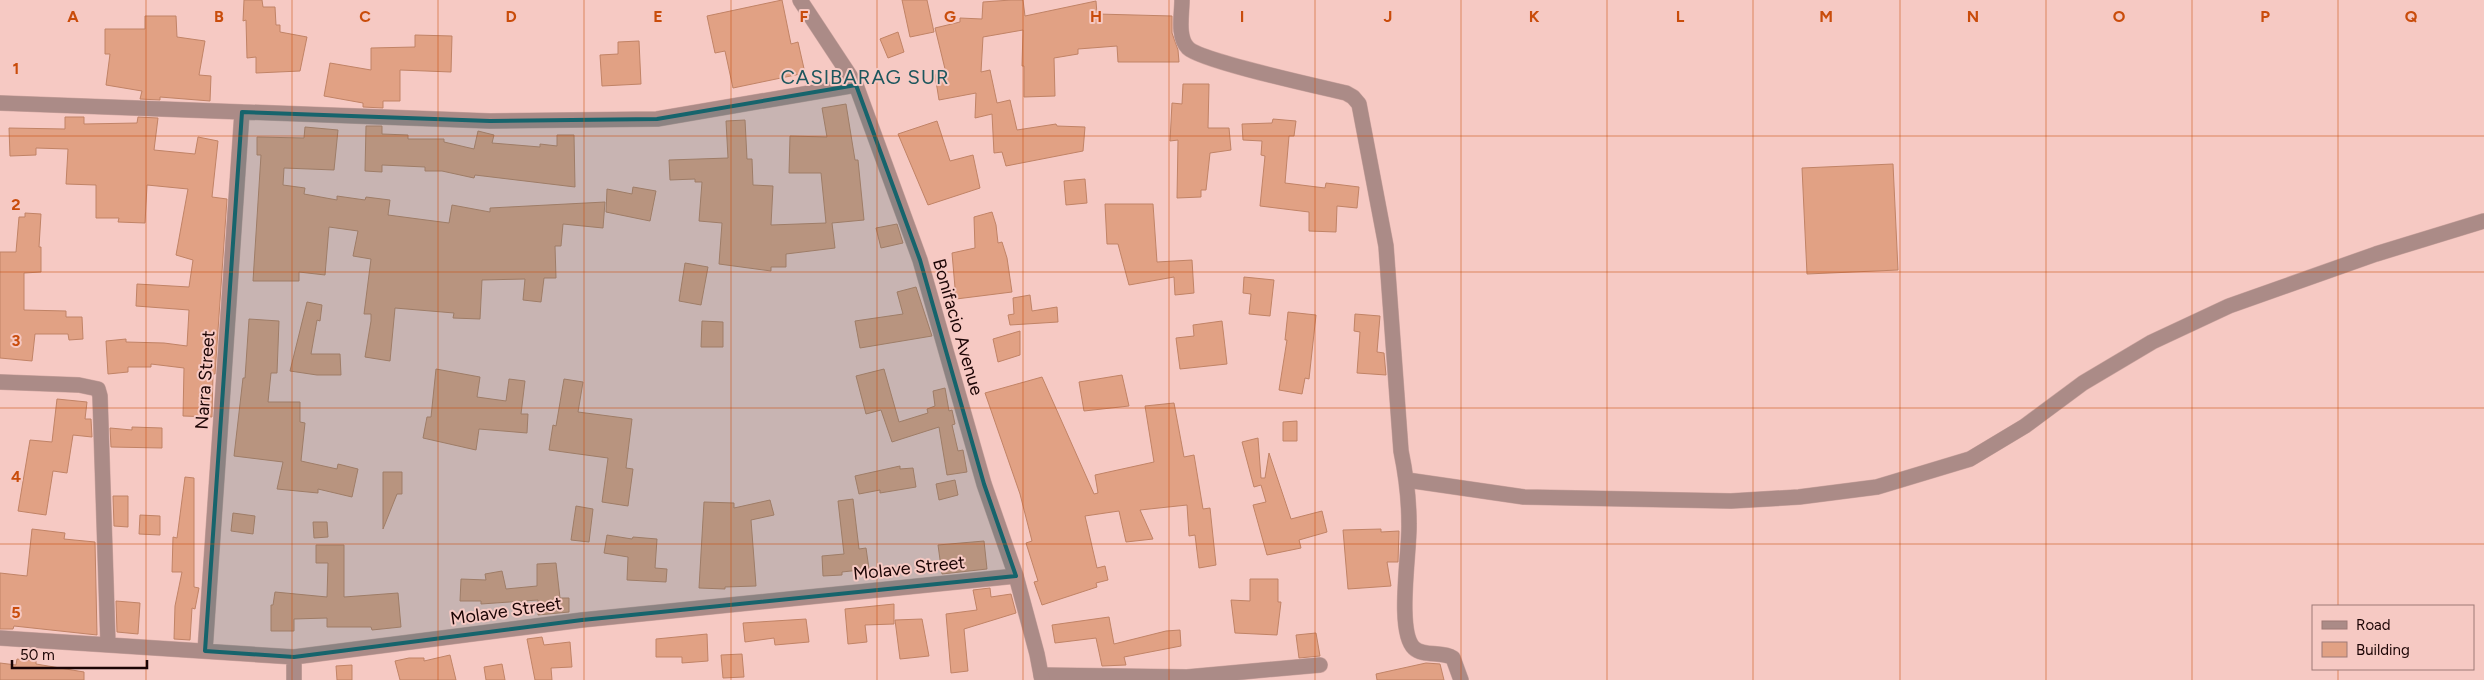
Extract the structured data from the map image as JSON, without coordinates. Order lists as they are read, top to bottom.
{
  "streets": {
    "street": ["Bonifacio Avenue", "Narra Street", "Molave Street"]
  },
  "crossings": [
    ["Bonifacio Avenue", "Molave Street"],
    ["Narra Street", "Molave Street"]
  ],
  "districts": ["CASIBARAG SUR"],
  "legend": ["Road", "Building"],
  "scale_bar": "50 m",
  "grid": {
    "columns": [
      "A",
      "B",
      "C",
      "D",
      "E",
      "F",
      "G",
      "H",
      "I",
      "J",
      "K",
      "L",
      "M",
      "N",
      "O",
      "P",
      "Q"
    ],
    "rows": [
      "1",
      "2",
      "3",
      "4",
      "5"
    ]
  }
}
